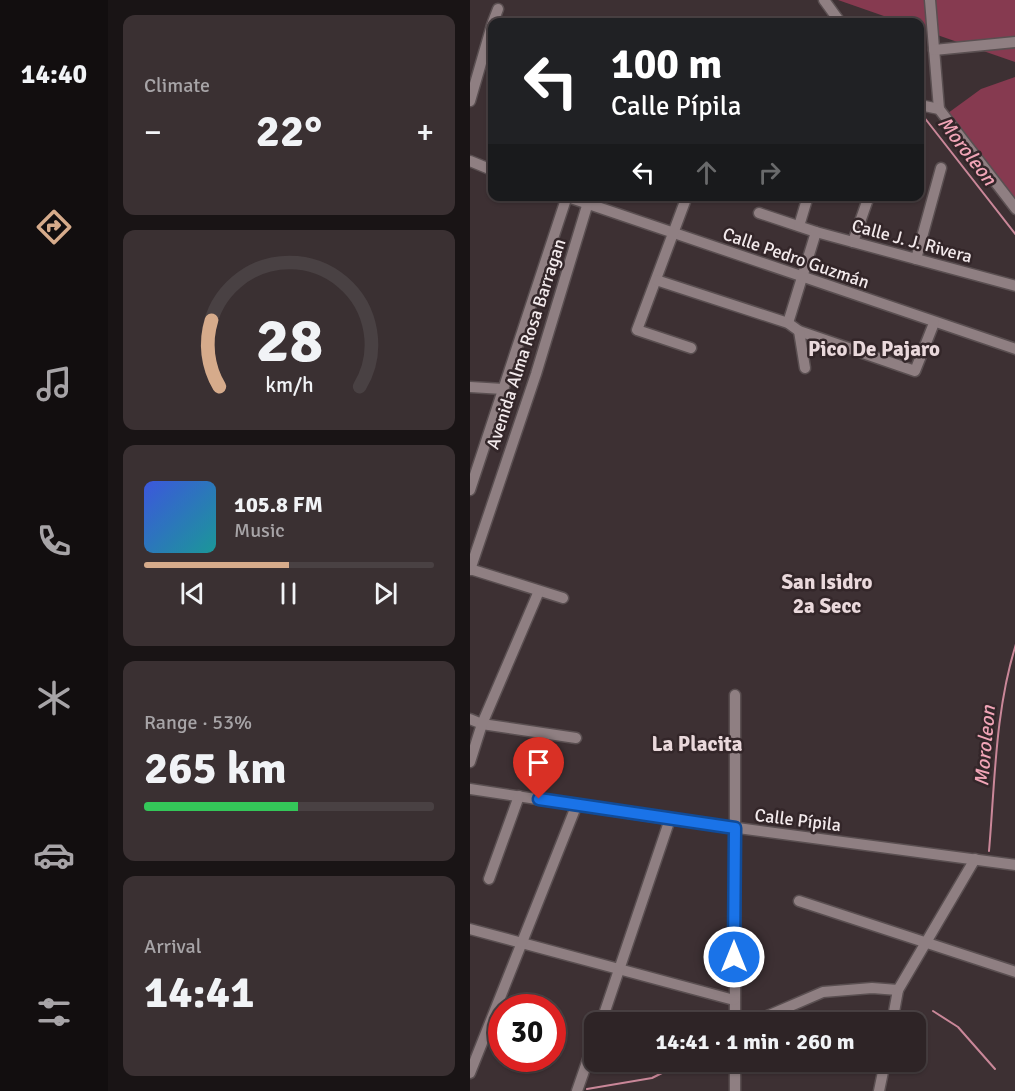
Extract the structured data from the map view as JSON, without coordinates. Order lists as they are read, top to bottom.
{
  "streets": {
    "street": [
      "Calle J. J. Rivera",
      "Calle Pedro Guzmán",
      "Avenida Alma Rosa Barragan",
      "Calle Pípila"
    ]
  },
  "districts": ["Pico De Pajaro", "San Isidro 2a Secc", "La Placita"],
  "water": ["Moroleon"],
  "page": {
    "tabs": "14:40",
    "tile": [
      "Climate",
      ["Range · 53%", "265 km"],
      ["Arrival", "14:41"]
    ],
    "turn": ["100 m", "Calle Pípila"],
    "heat": ["−", "22°", "+"],
    "song": ["105.8 FM", "Music"],
    "limit": "30",
    "trip": "14:41 · 1 min · 260 m",
    "gauge": ["28", "km/h"]
  }
}
